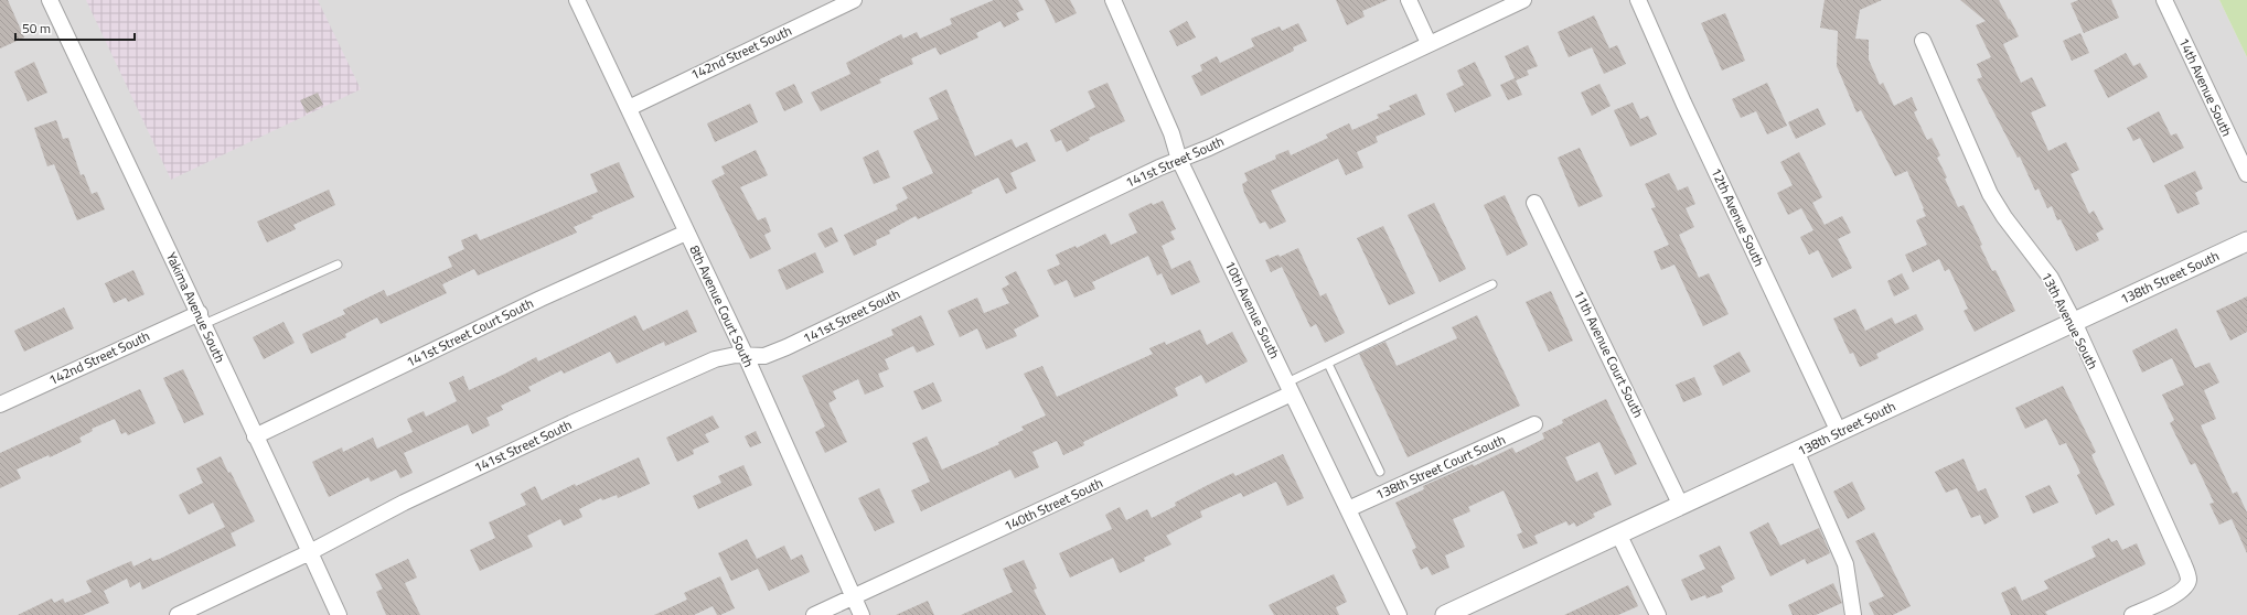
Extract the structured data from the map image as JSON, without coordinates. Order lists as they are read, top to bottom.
{
  "streets": {
    "street": [
      "142nd Street South",
      "14th Avenue South",
      "141st Street South",
      "12th Avenue South",
      "138th Street South",
      "8th Avenue Court South",
      "Yakima Avenue South",
      "10th Avenue South",
      "13th Avenue South",
      "141st Street Court South",
      "11th Avenue Court South",
      "138th Street Court South",
      "140th Street South"
    ]
  },
  "crossings": [
    ["142nd Street South", "8th Avenue Court South"],
    ["142nd Street South", "Yakima Avenue South"],
    ["141st Street South", "8th Avenue Court South"],
    ["141st Street South", "Yakima Avenue South"],
    ["141st Street South", "10th Avenue South"],
    ["12th Avenue South", "138th Street South"],
    ["138th Street South", "13th Avenue South"],
    ["138th Street South", "11th Avenue Court South"],
    ["8th Avenue Court South", "141st Street Court South"],
    ["8th Avenue Court South", "140th Street South"],
    ["Yakima Avenue South", "141st Street Court South"],
    ["10th Avenue South", "138th Street Court South"],
    ["10th Avenue South", "140th Street South"]
  ],
  "scale_bar": "50 m"
}
